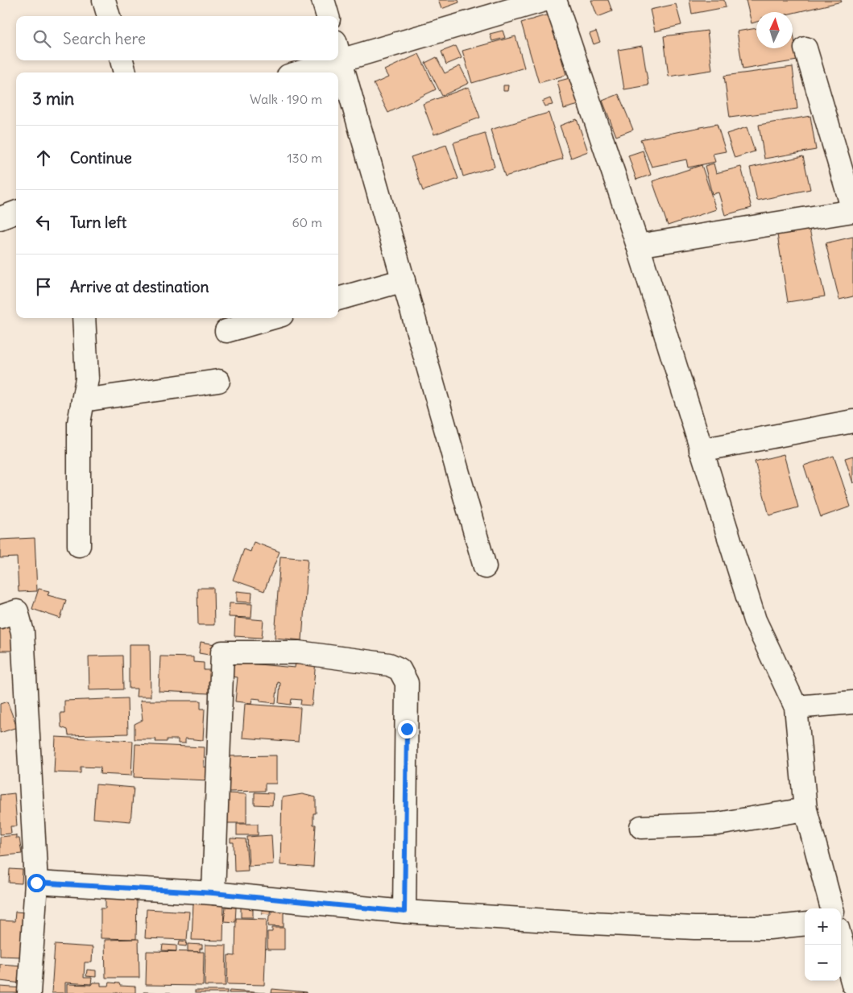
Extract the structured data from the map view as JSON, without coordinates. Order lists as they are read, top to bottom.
{
  "north": "top",
  "page": {
    "search": "Search here",
    "heading": ["3 min", "Walk · 190 m"],
    "list": [
      ["Continue", "130 m"],
      ["Turn left", "60 m"],
      "Arrive at destination"
    ],
    "map_buttons": ["+", "−"]
  }
}
